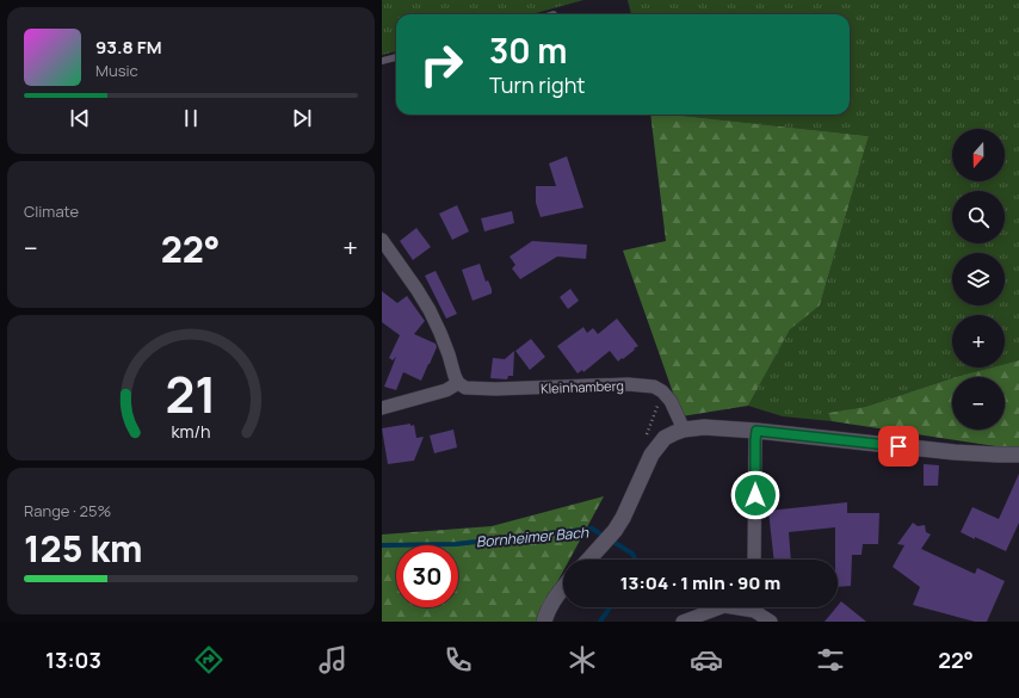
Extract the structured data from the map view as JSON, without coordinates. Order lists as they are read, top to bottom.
{
  "streets": {
    "street": ["Kleinhamberg"]
  },
  "water": ["Bornheimer Bach"],
  "north": "bottom",
  "page": {
    "turn": ["30 m", "Turn right"],
    "song": ["93.8 FM", "Music"],
    "map_buttons": ["+", "−"],
    "tile": [
      "Climate",
      ["Range · 25%", "125 km"]
    ],
    "heat": ["−", "22°", "+"],
    "limit": "30",
    "trip": "13:04 · 1 min · 90 m",
    "tabs": ["13:03", "22°"],
    "gauge": ["21", "km/h"]
  }
}
